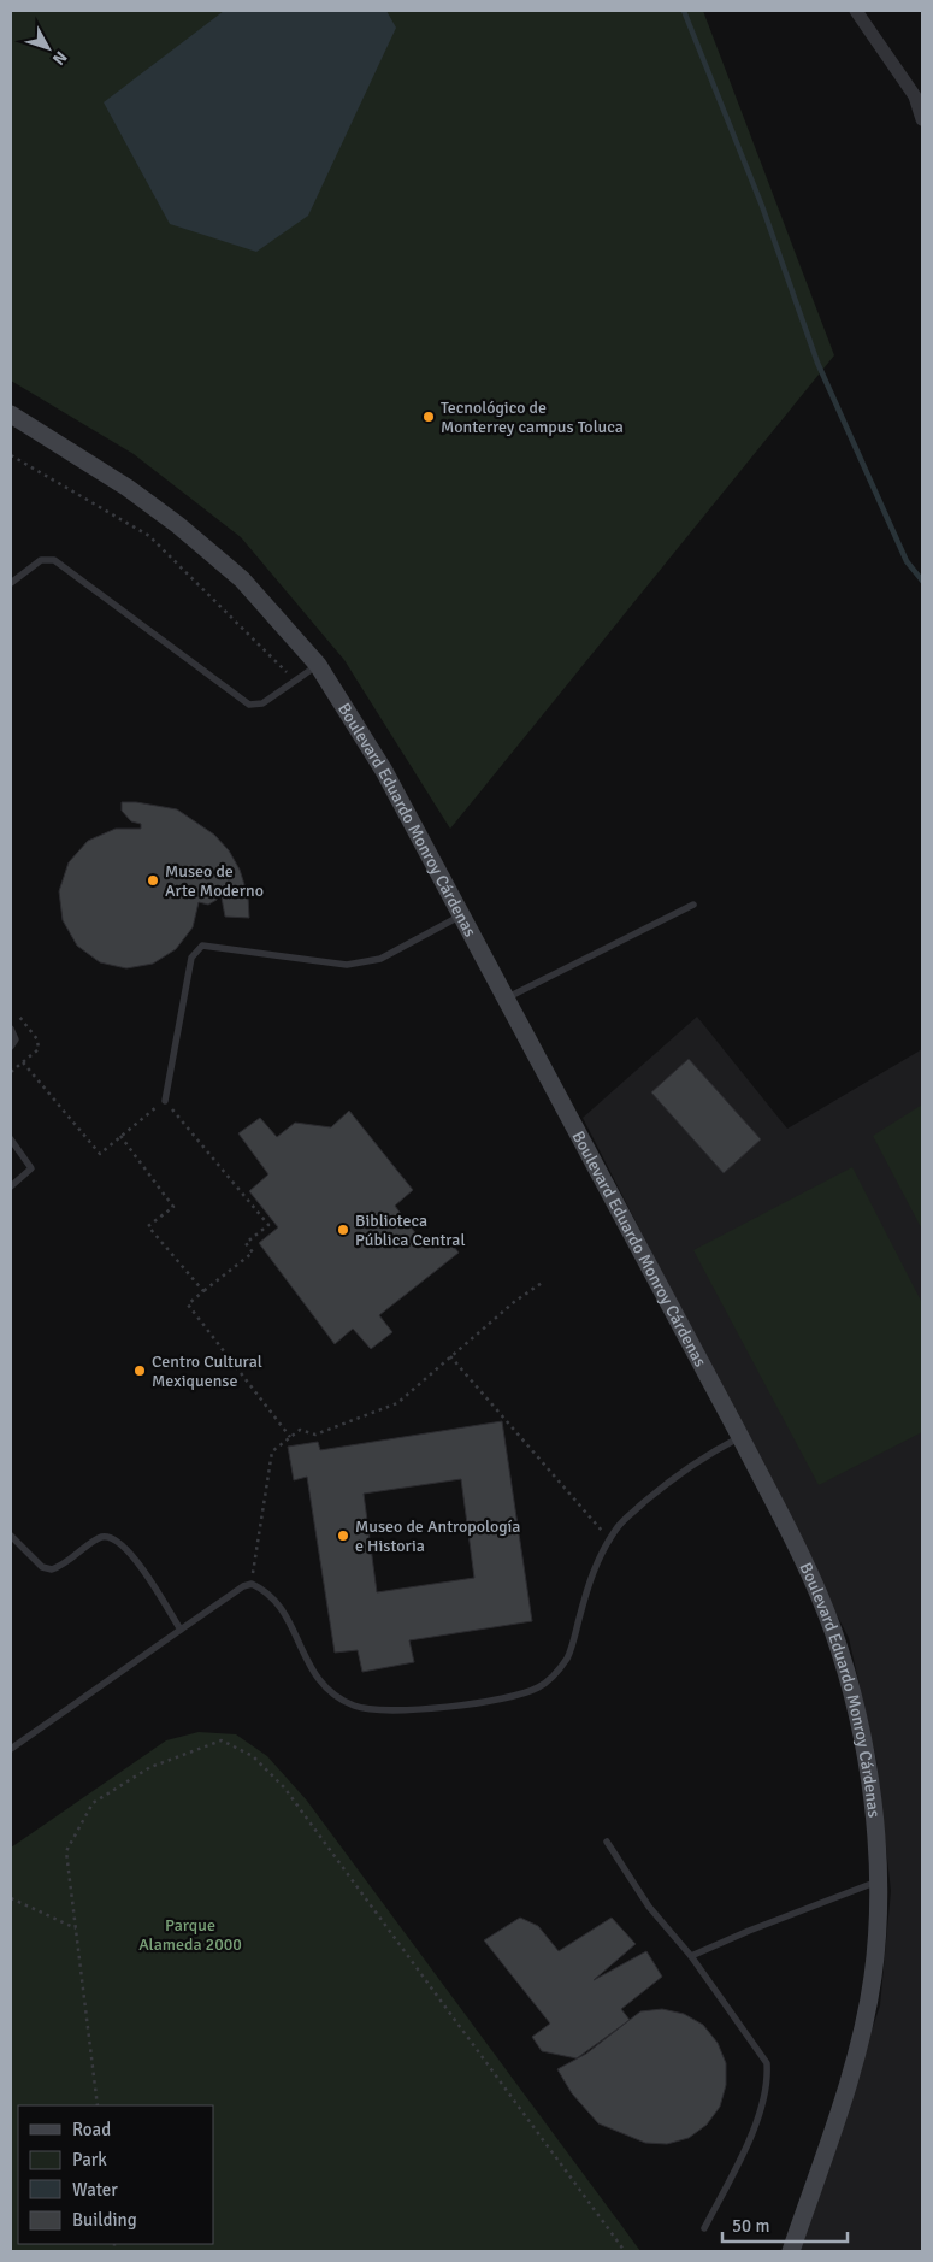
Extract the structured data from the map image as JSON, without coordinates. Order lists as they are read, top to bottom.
{
  "streets": {
    "main road": ["Boulevard Eduardo Monroy Cárdenas"]
  },
  "parks": ["Parque Alameda 2000"],
  "places": [
    "Tecnológico de Monterrey campus Toluca",
    "Museo de Arte Moderno",
    "Biblioteca Pública Central",
    "Centro Cultural Mexiquense",
    "Museo de Antropología e Historia"
  ],
  "legend": [
    "Road",
    "Park",
    "Water",
    "Building"
  ],
  "scale_bar": "50 m",
  "north": "bottom right"
}
